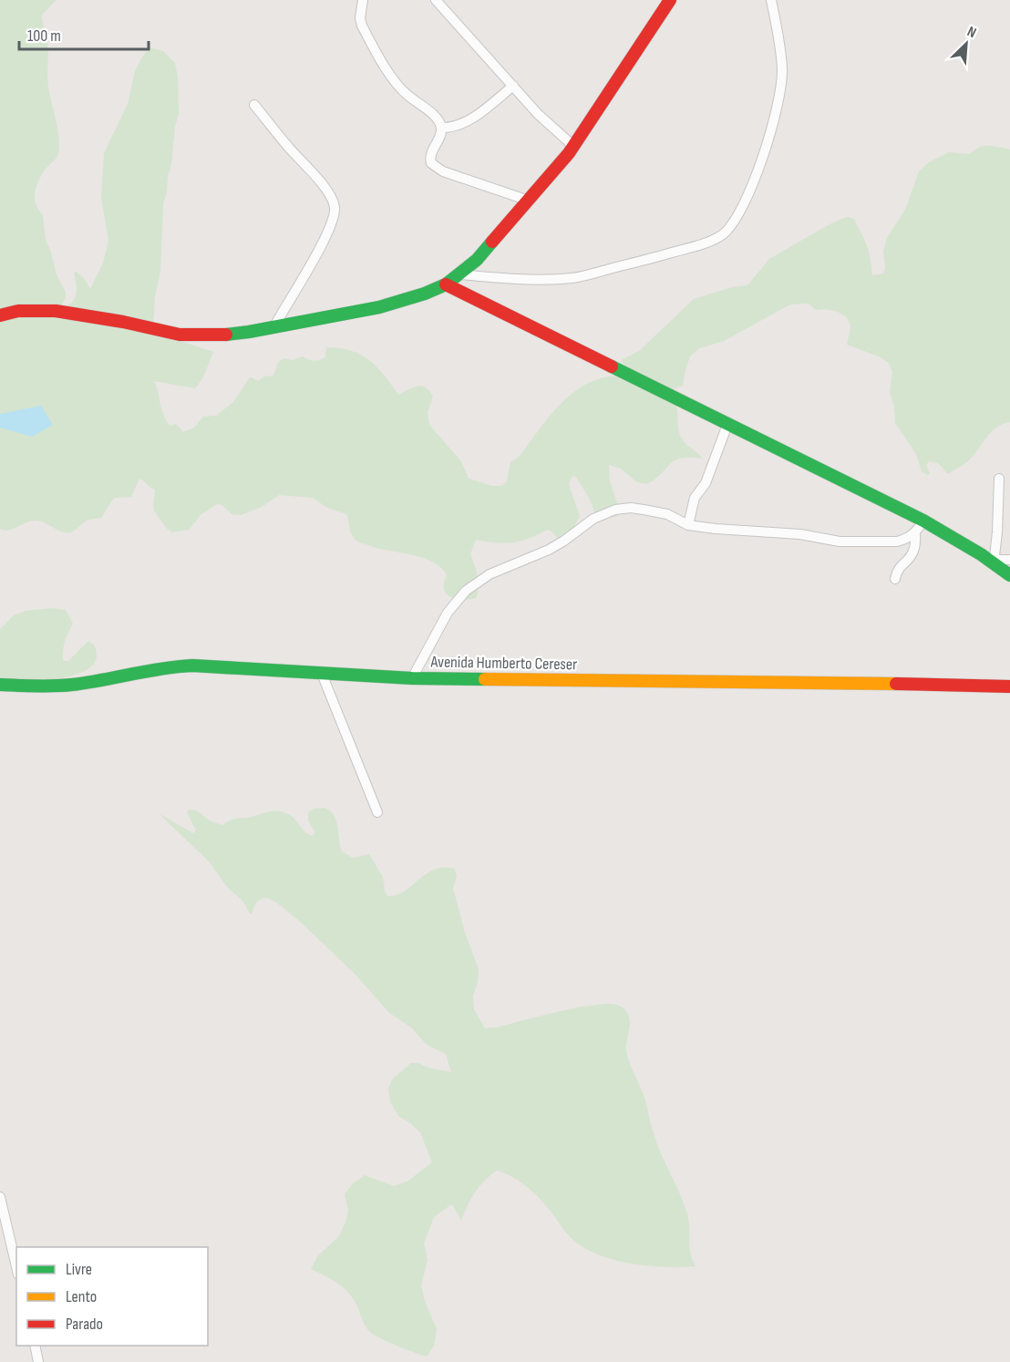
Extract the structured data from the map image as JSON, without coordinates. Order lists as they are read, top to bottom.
{
  "streets": {
    "street": ["Avenida Humberto Cereser"]
  },
  "legend": ["Livre", "Lento", "Parado"],
  "scale_bar": "100 m",
  "north": "top right"
}
